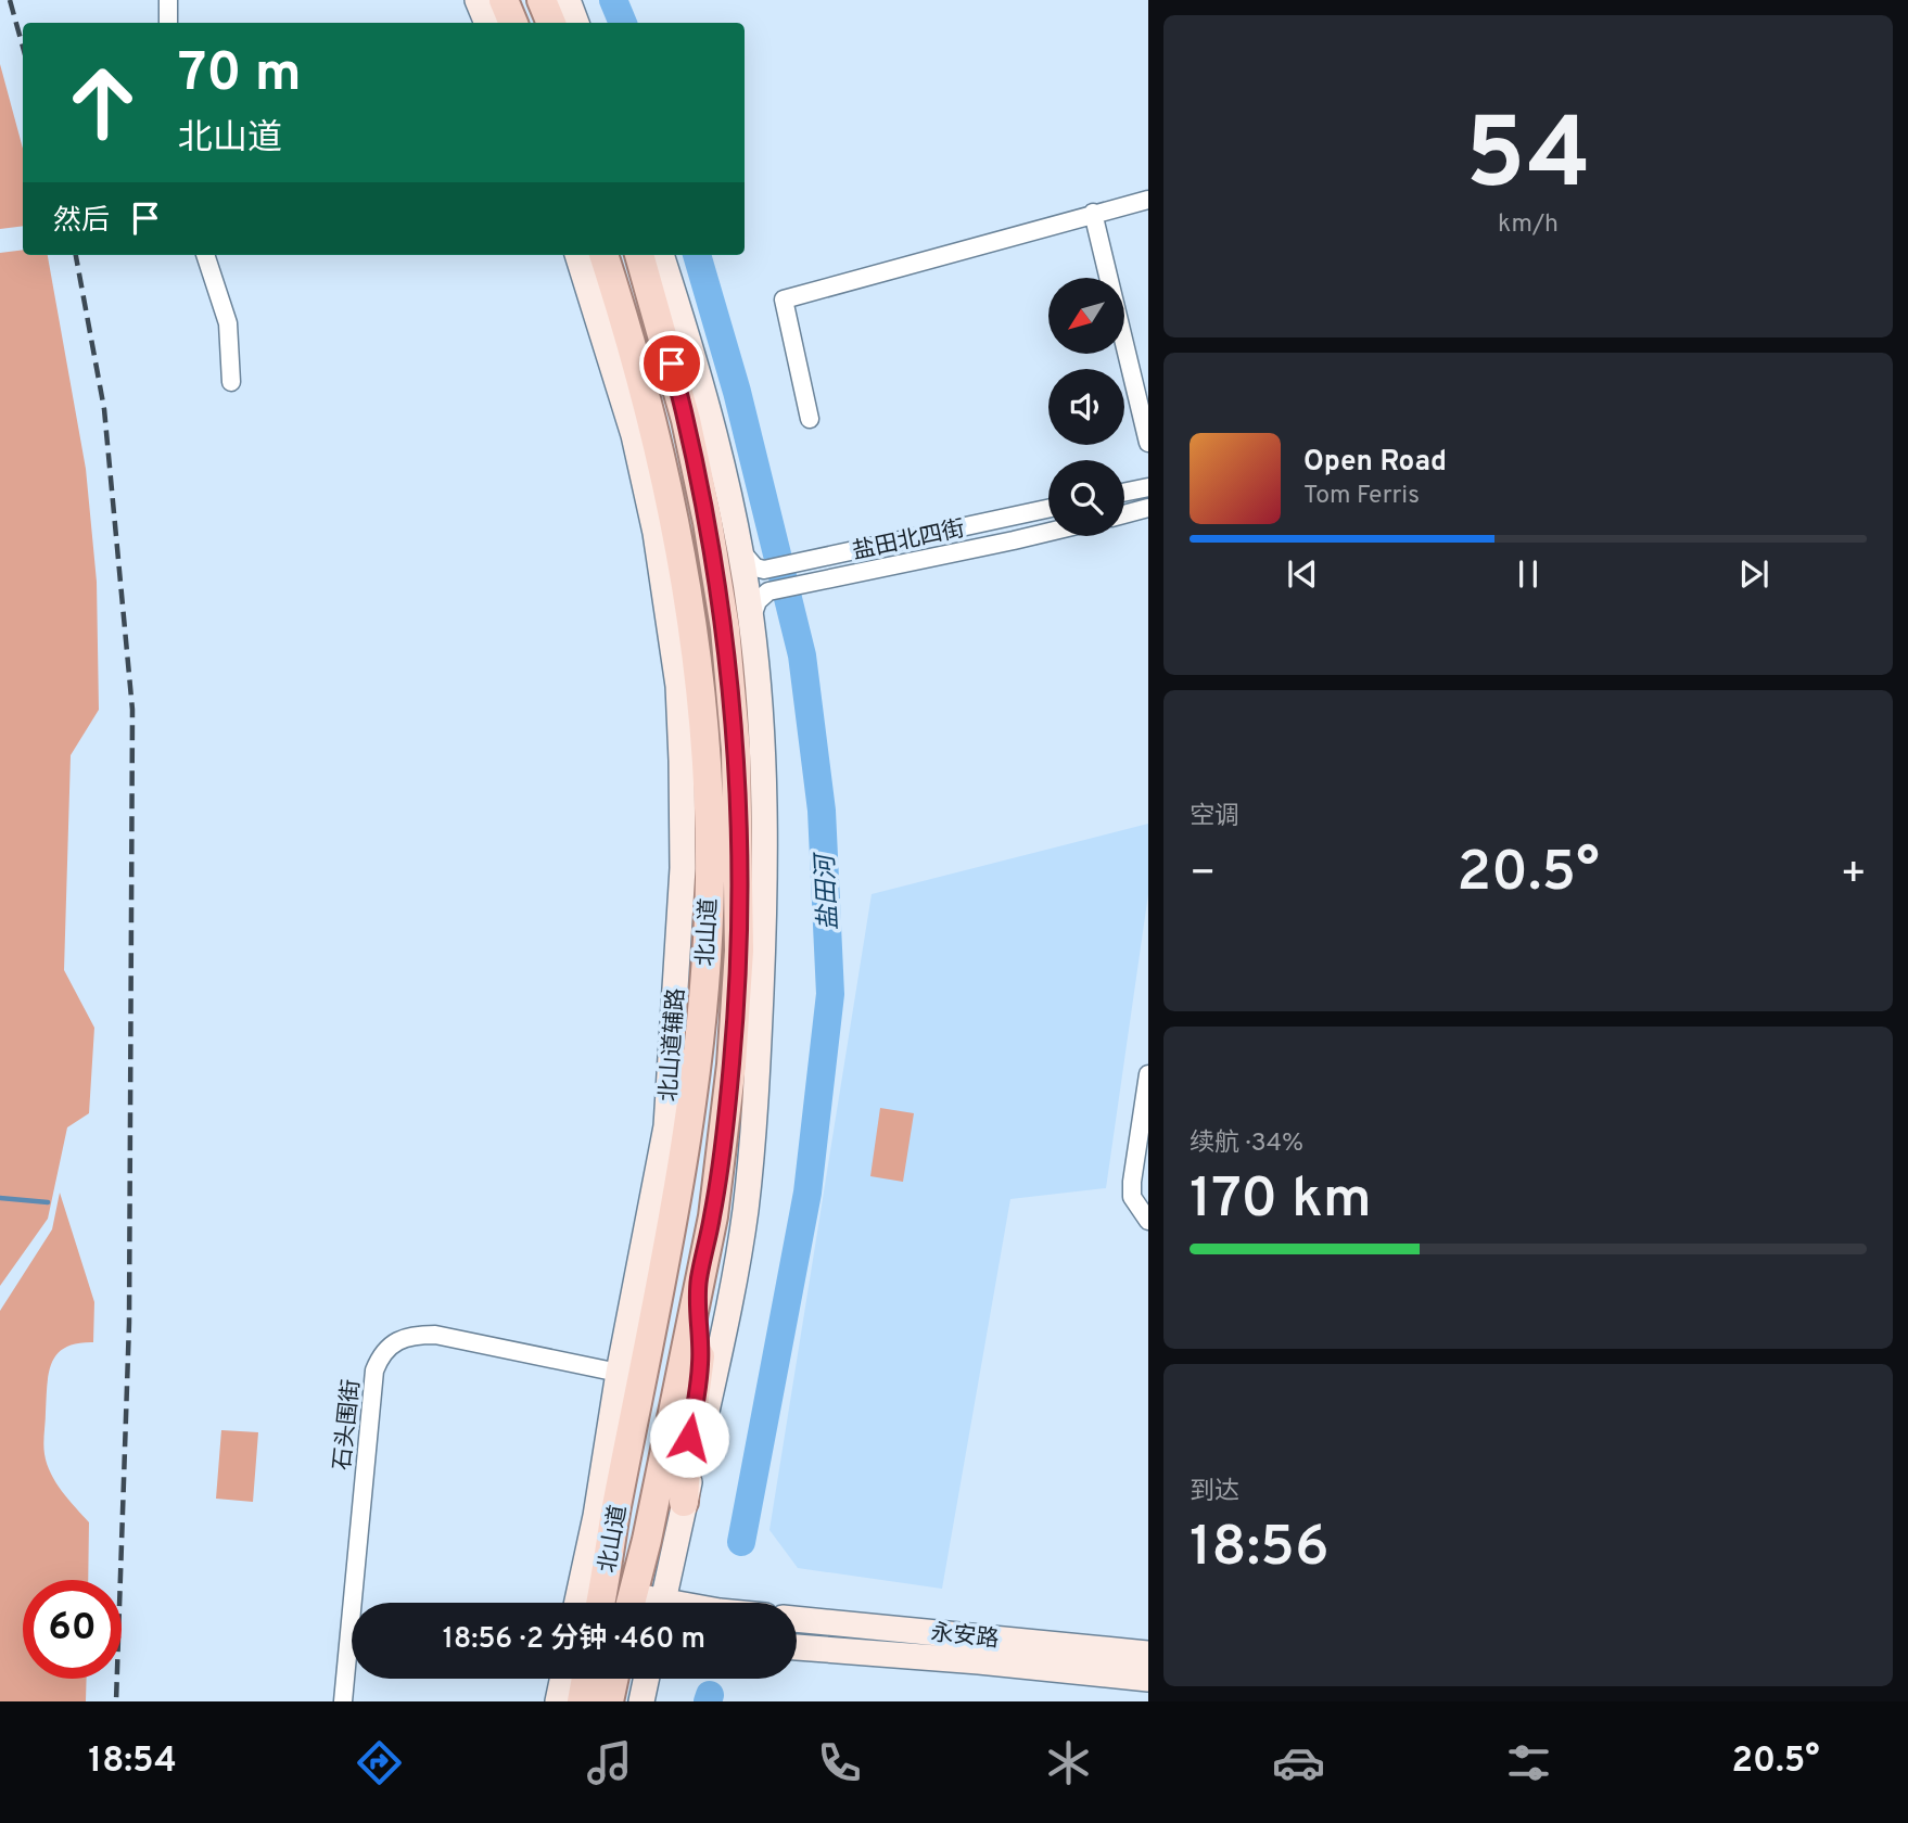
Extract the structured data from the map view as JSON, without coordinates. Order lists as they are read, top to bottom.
{
  "streets": {
    "main road": ["北山道"],
    "street": [
      "盐田北四街",
      "北山道辅路",
      "石头围街",
      "永安路"
    ]
  },
  "crossings": [
    ["北山道", "北山道辅路"],
    ["北山道辅路", "石头围街"]
  ],
  "water": ["盐田河"],
  "north": "bottom left",
  "page": {
    "tile": [
      ["54", "km/h"],
      "空调",
      ["续航 · 34%", "170 km"],
      ["到达", "18:56"]
    ],
    "turn": ["70 m", "北山道"],
    "then": "然后",
    "song": ["Open Road", "Tom Ferris"],
    "heat": ["−", "20.5°", "+"],
    "limit": "60",
    "trip": "18:56 · 2 分钟 · 460 m",
    "tabs": ["18:54", "20.5°"]
  }
}
